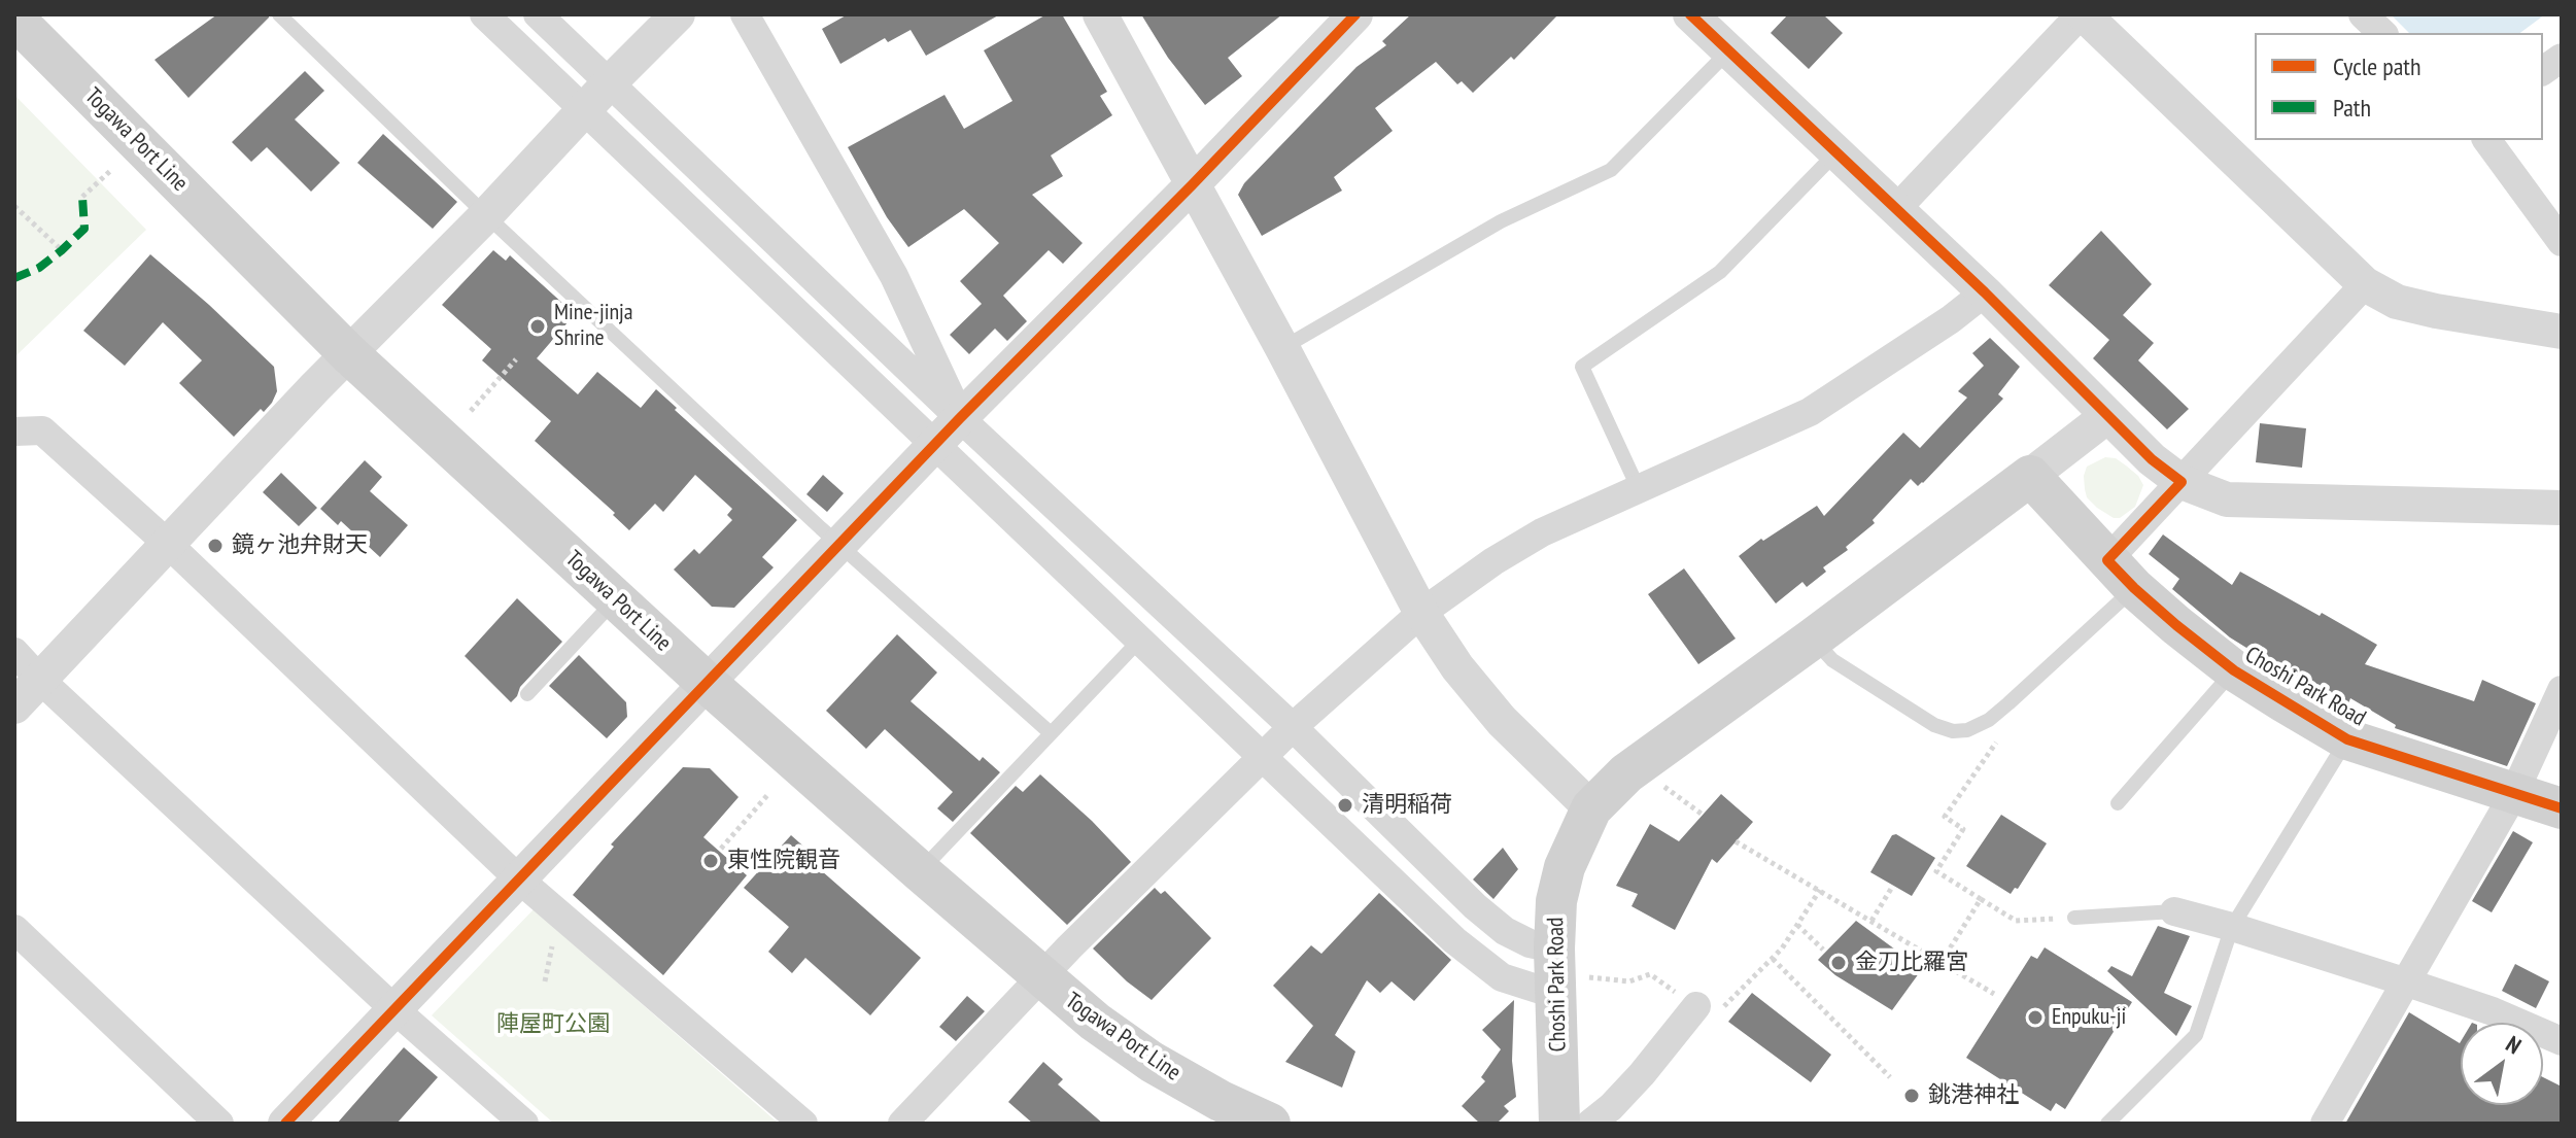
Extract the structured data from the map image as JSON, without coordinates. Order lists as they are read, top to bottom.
{
  "streets": {
    "main road": ["Togawa Port Line", "Choshi Park Road"]
  },
  "parks": ["陣屋町公園"],
  "places": [
    "Mine-jinja Shrine",
    "鏡ヶ池弁財天",
    "清明稲荷",
    "東性院観音",
    "金刀比羅宮",
    "Enpuku-ji",
    "銚港神社"
  ],
  "legend": ["Cycle path", "Path"],
  "north": "top right"
}
